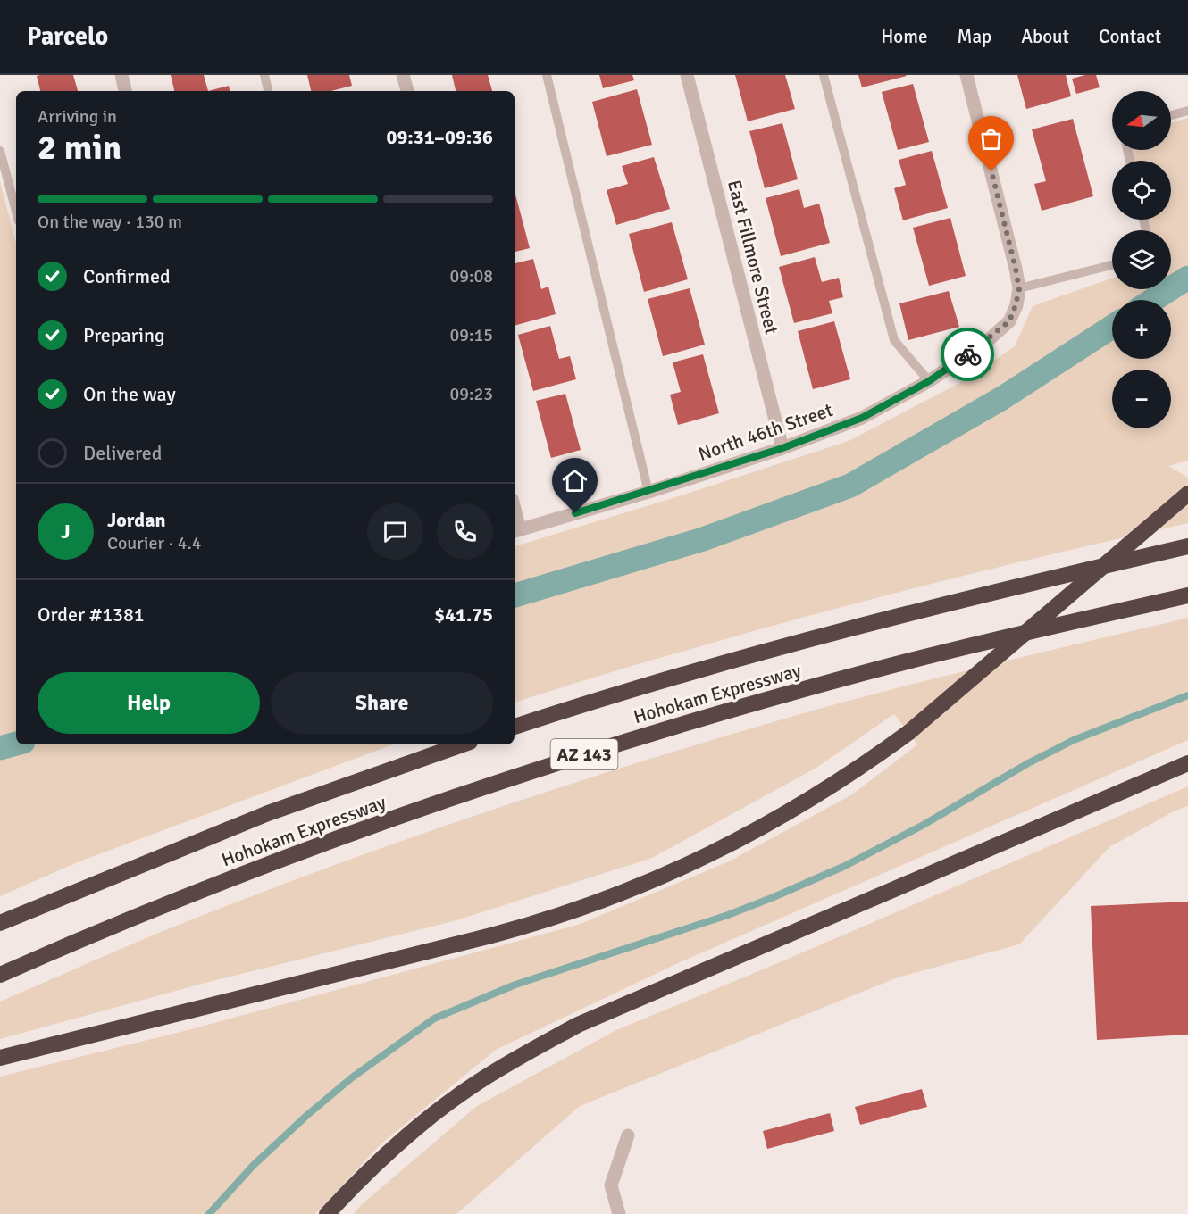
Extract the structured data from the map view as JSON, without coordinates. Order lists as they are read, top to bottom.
{
  "streets": {
    "highway": ["Hohokam Expressway", "AZ 143"],
    "street": ["East Fillmore Street", "North 46th Street"]
  },
  "crossings": [
    ["East Fillmore Street", "North 46th Street"]
  ],
  "north": "left",
  "page": {
    "header": "Parcelo",
    "nav": [
      "Home",
      "Map",
      "About",
      "Contact"
    ],
    "map_buttons": ["+", "−"],
    "heading": ["2 min", "Arriving in", "09:31–09:36"],
    "panel": [
      "Jordan",
      "Courier · 4.4",
      "Order #1381",
      "$41.75"
    ],
    "bar": "On the way · 130 m",
    "list": [
      ["Confirmed", "09:08"],
      ["Preparing", "09:15"],
      ["On the way", "09:23"],
      "Delivered"
    ],
    "round": "J",
    "buttons": ["Help", "Share"]
  }
}
